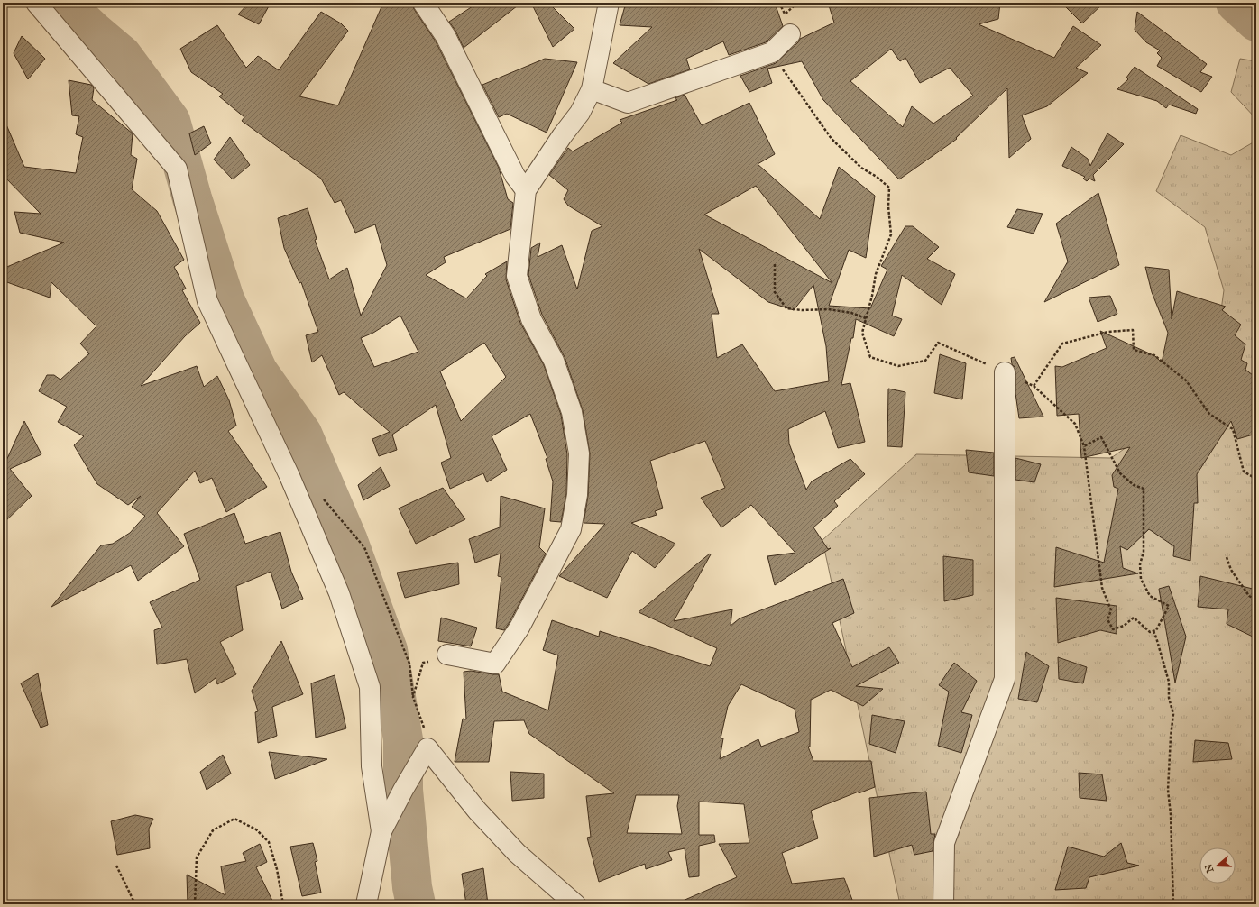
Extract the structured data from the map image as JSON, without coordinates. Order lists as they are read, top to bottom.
{
  "north": "left"
}
